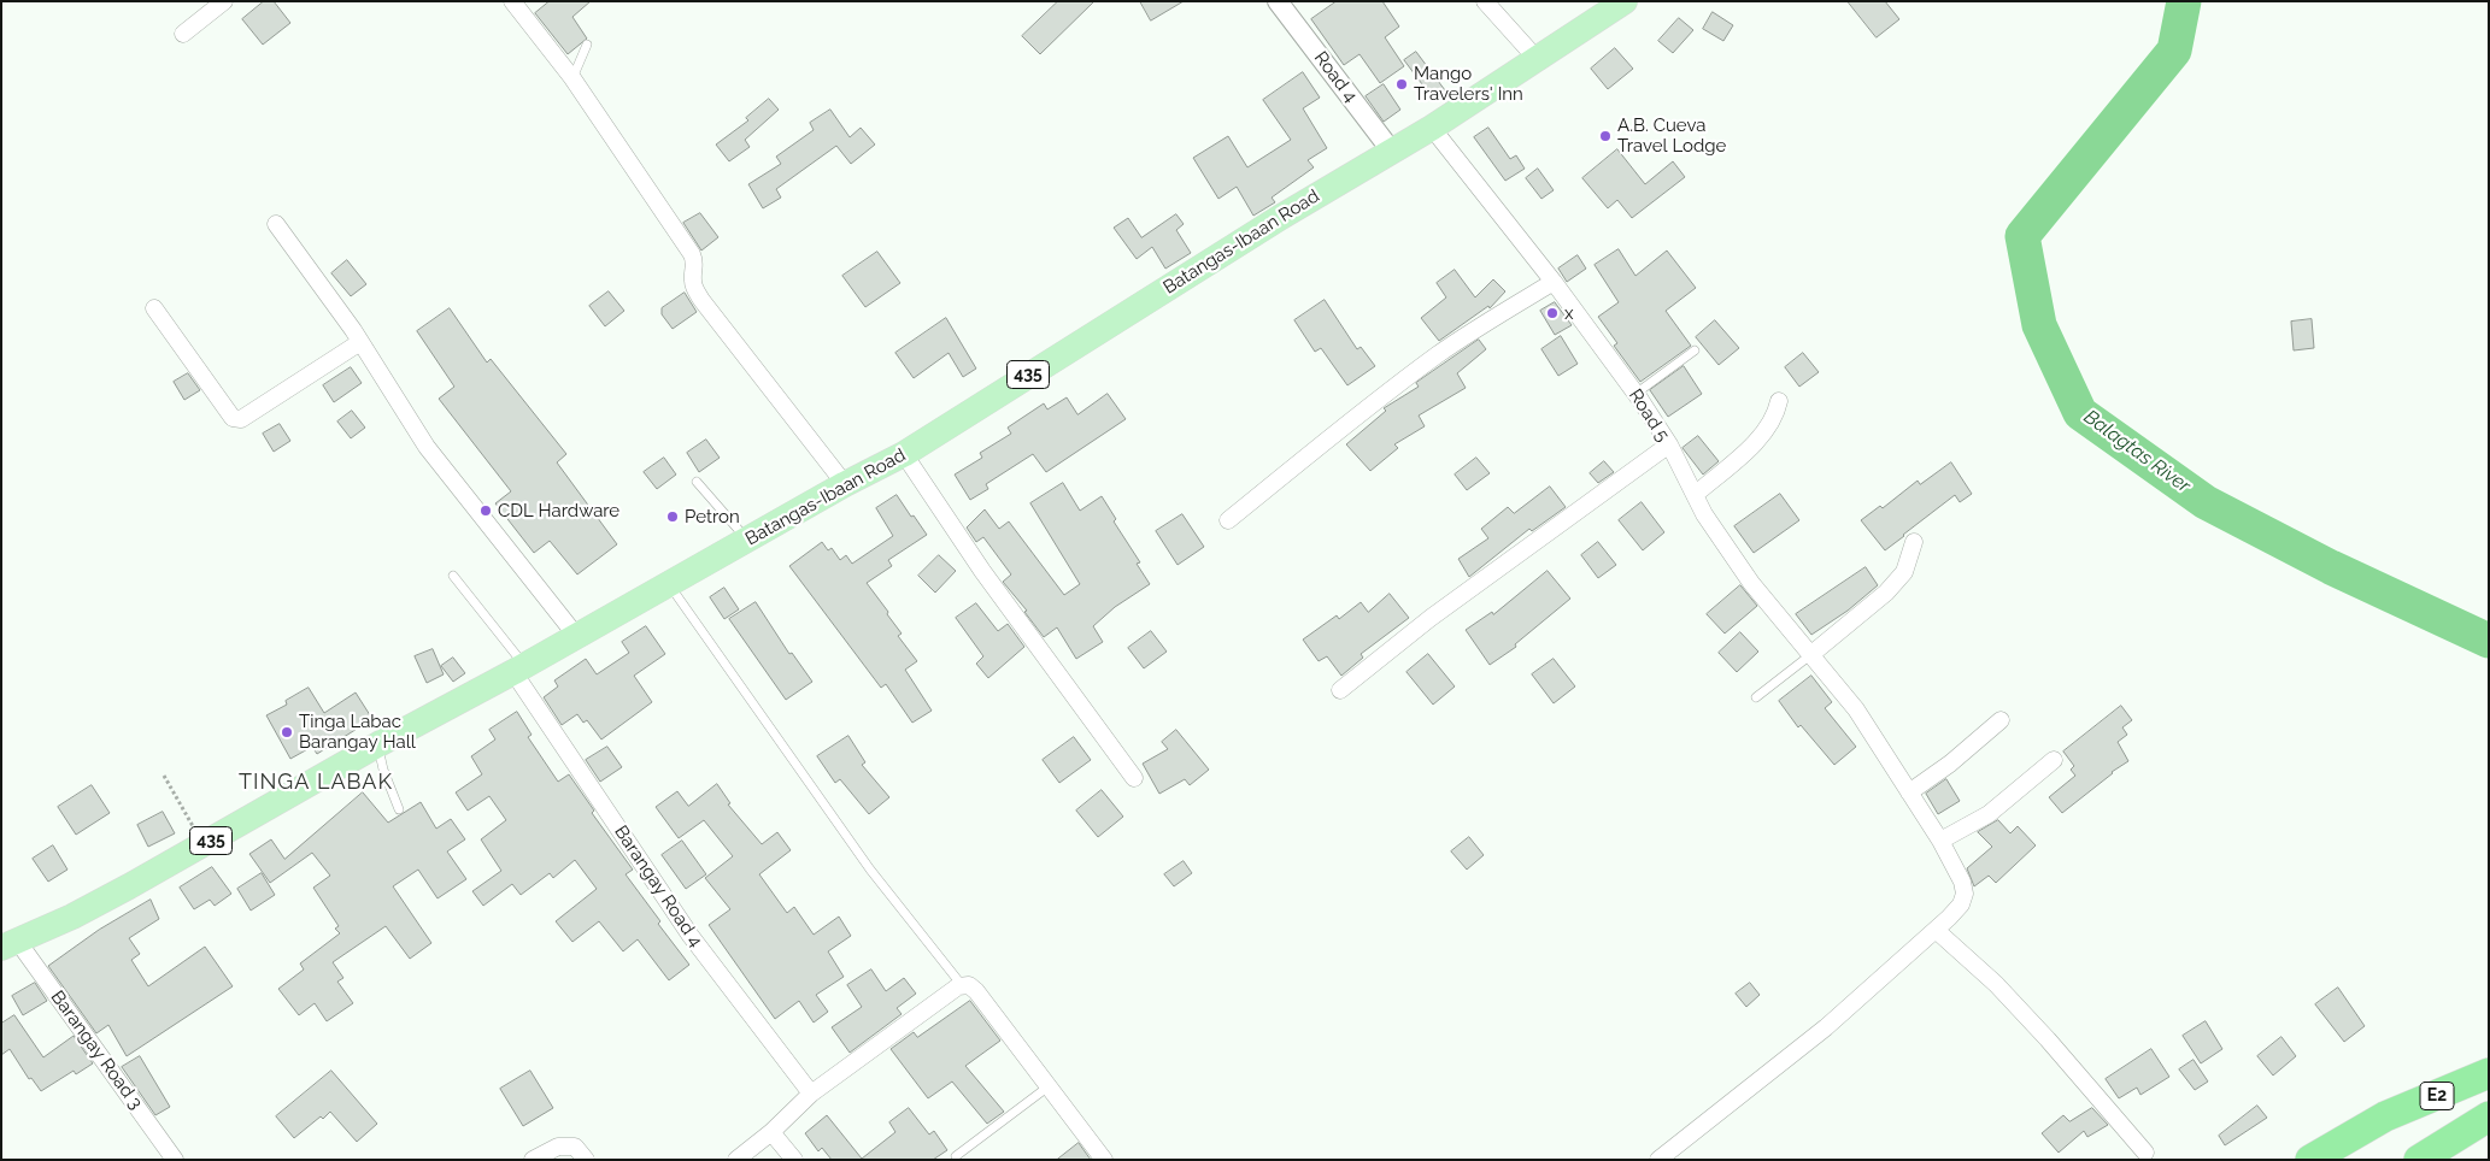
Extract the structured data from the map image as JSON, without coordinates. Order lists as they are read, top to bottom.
{
  "streets": {
    "highway": ["E2"],
    "main road": ["Batangas-Ibaan Road", "435"],
    "street": [
      "Road 4",
      "Road 5",
      "Barangay Road 4",
      "Barangay Road 3"
    ]
  },
  "crossings": [
    ["Road 4", "Batangas-Ibaan Road"],
    ["Batangas-Ibaan Road", "Road 5"],
    ["Batangas-Ibaan Road", "Barangay Road 4"],
    ["Batangas-Ibaan Road", "Barangay Road 3"]
  ],
  "districts": ["TINGA LABAK"],
  "water": ["Balagtas River"],
  "places": [
    "Mango Travelers' Inn",
    "A.B. Cueva Travel Lodge",
    "x",
    "CDL Hardware",
    "Petron",
    "Tinga Labac Barangay Hall"
  ]
}
